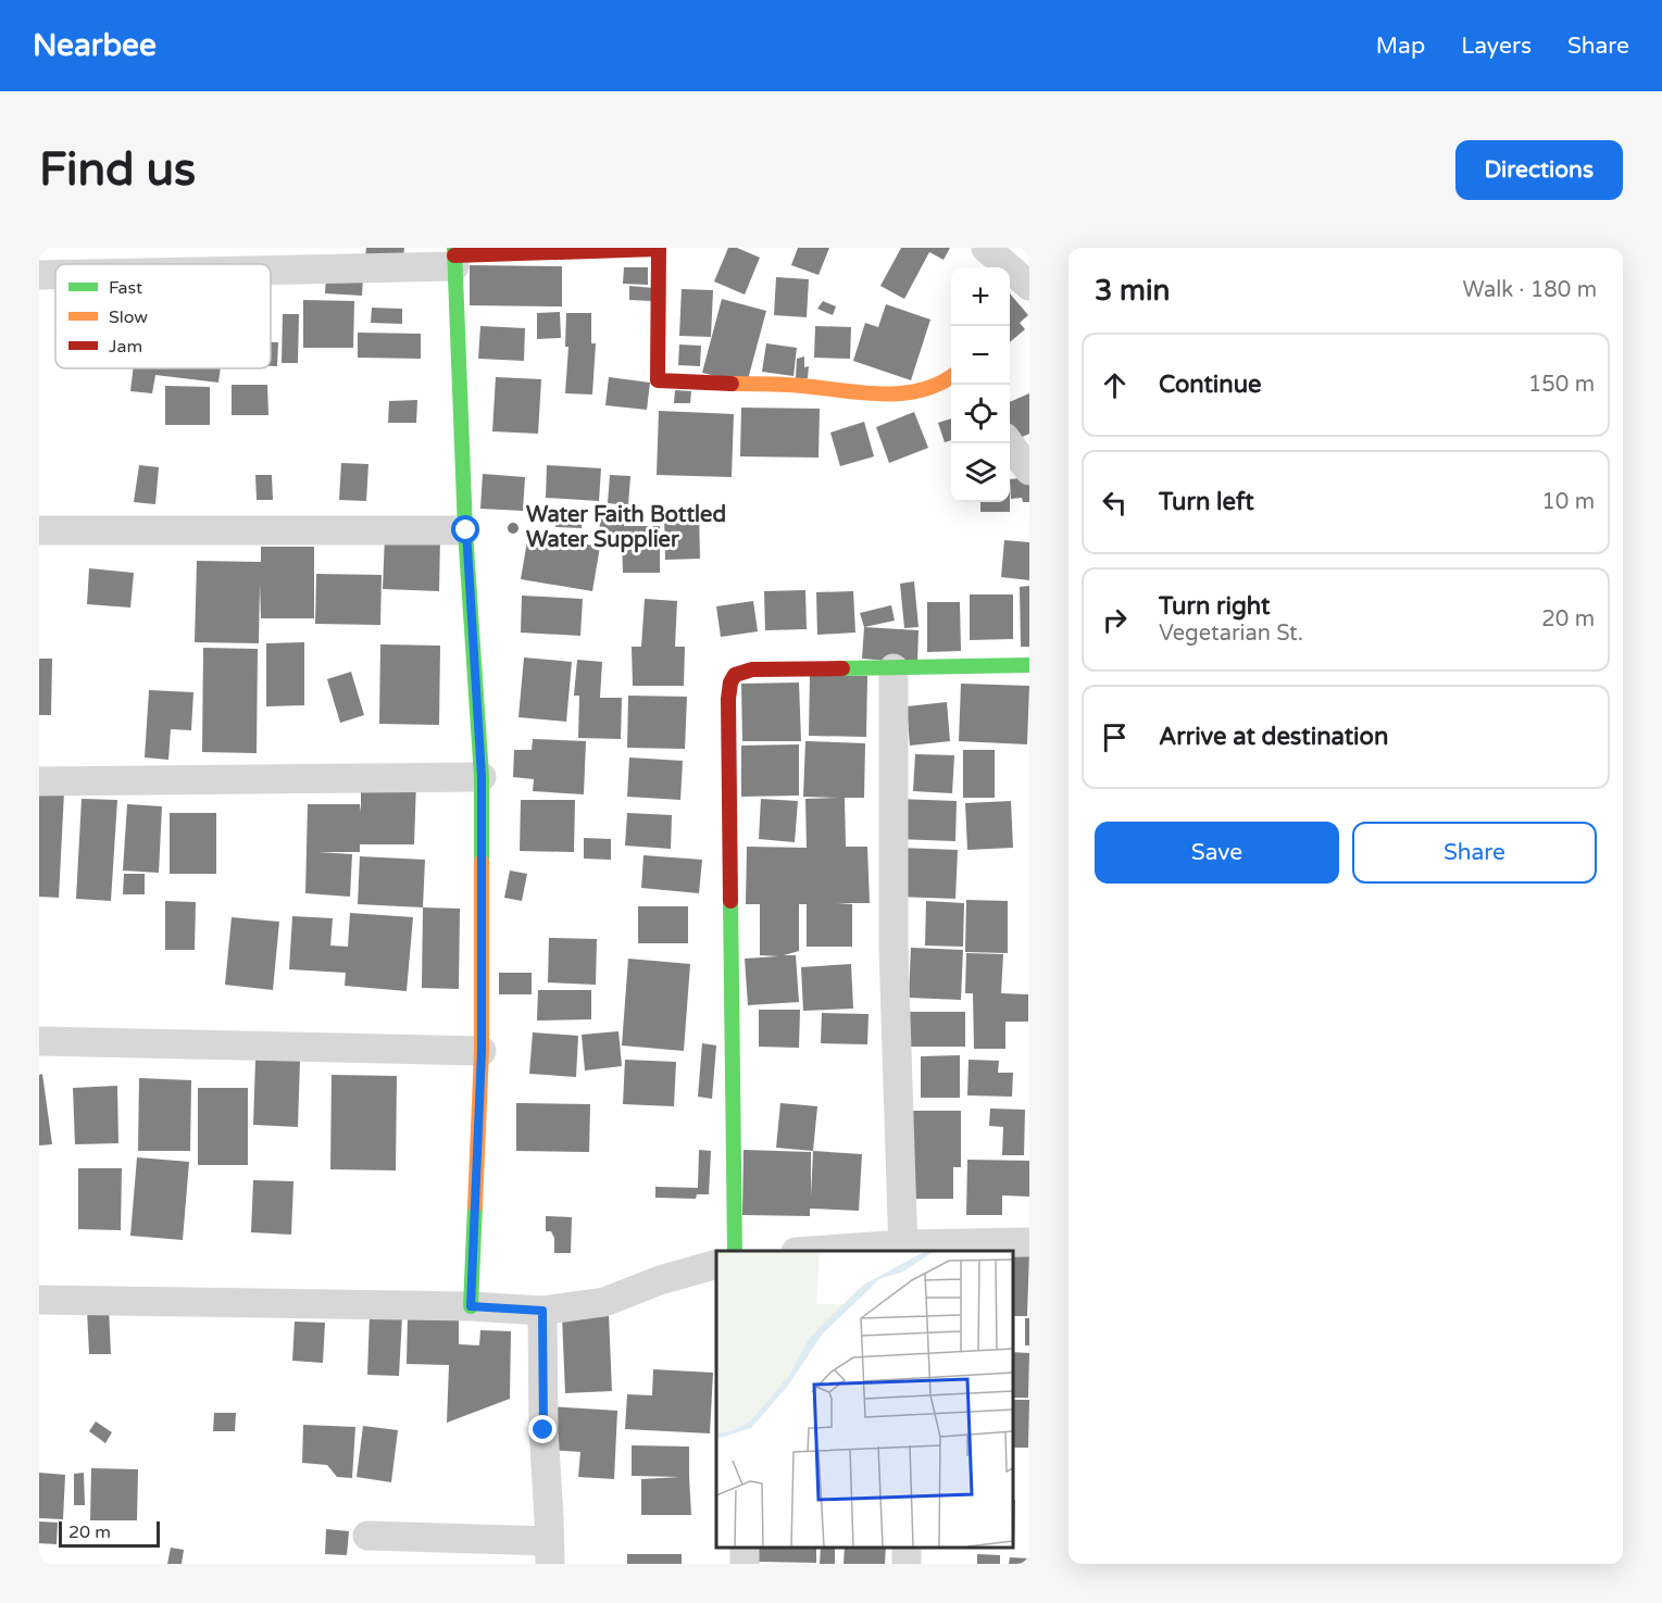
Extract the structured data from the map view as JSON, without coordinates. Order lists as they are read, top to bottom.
{
  "places": ["Water Faith Bottled Water Supplier"],
  "legend": ["Fast", "Slow", "Jam"],
  "scale_bar": "20 m",
  "page": {
    "header": "Nearbee",
    "nav": ["Map", "Layers", "Share"],
    "buttons": [
      "Directions",
      ["Save", "Share"]
    ],
    "title": "Find us",
    "heading": ["3 min", "Walk · 180 m"],
    "map_buttons": ["+", "−"],
    "list": [
      ["Continue", "150 m"],
      ["Turn left", "10 m"],
      ["Turn right", "Vegetarian St.", "20 m"],
      "Arrive at destination"
    ],
    "scale": "20 m"
  }
}
